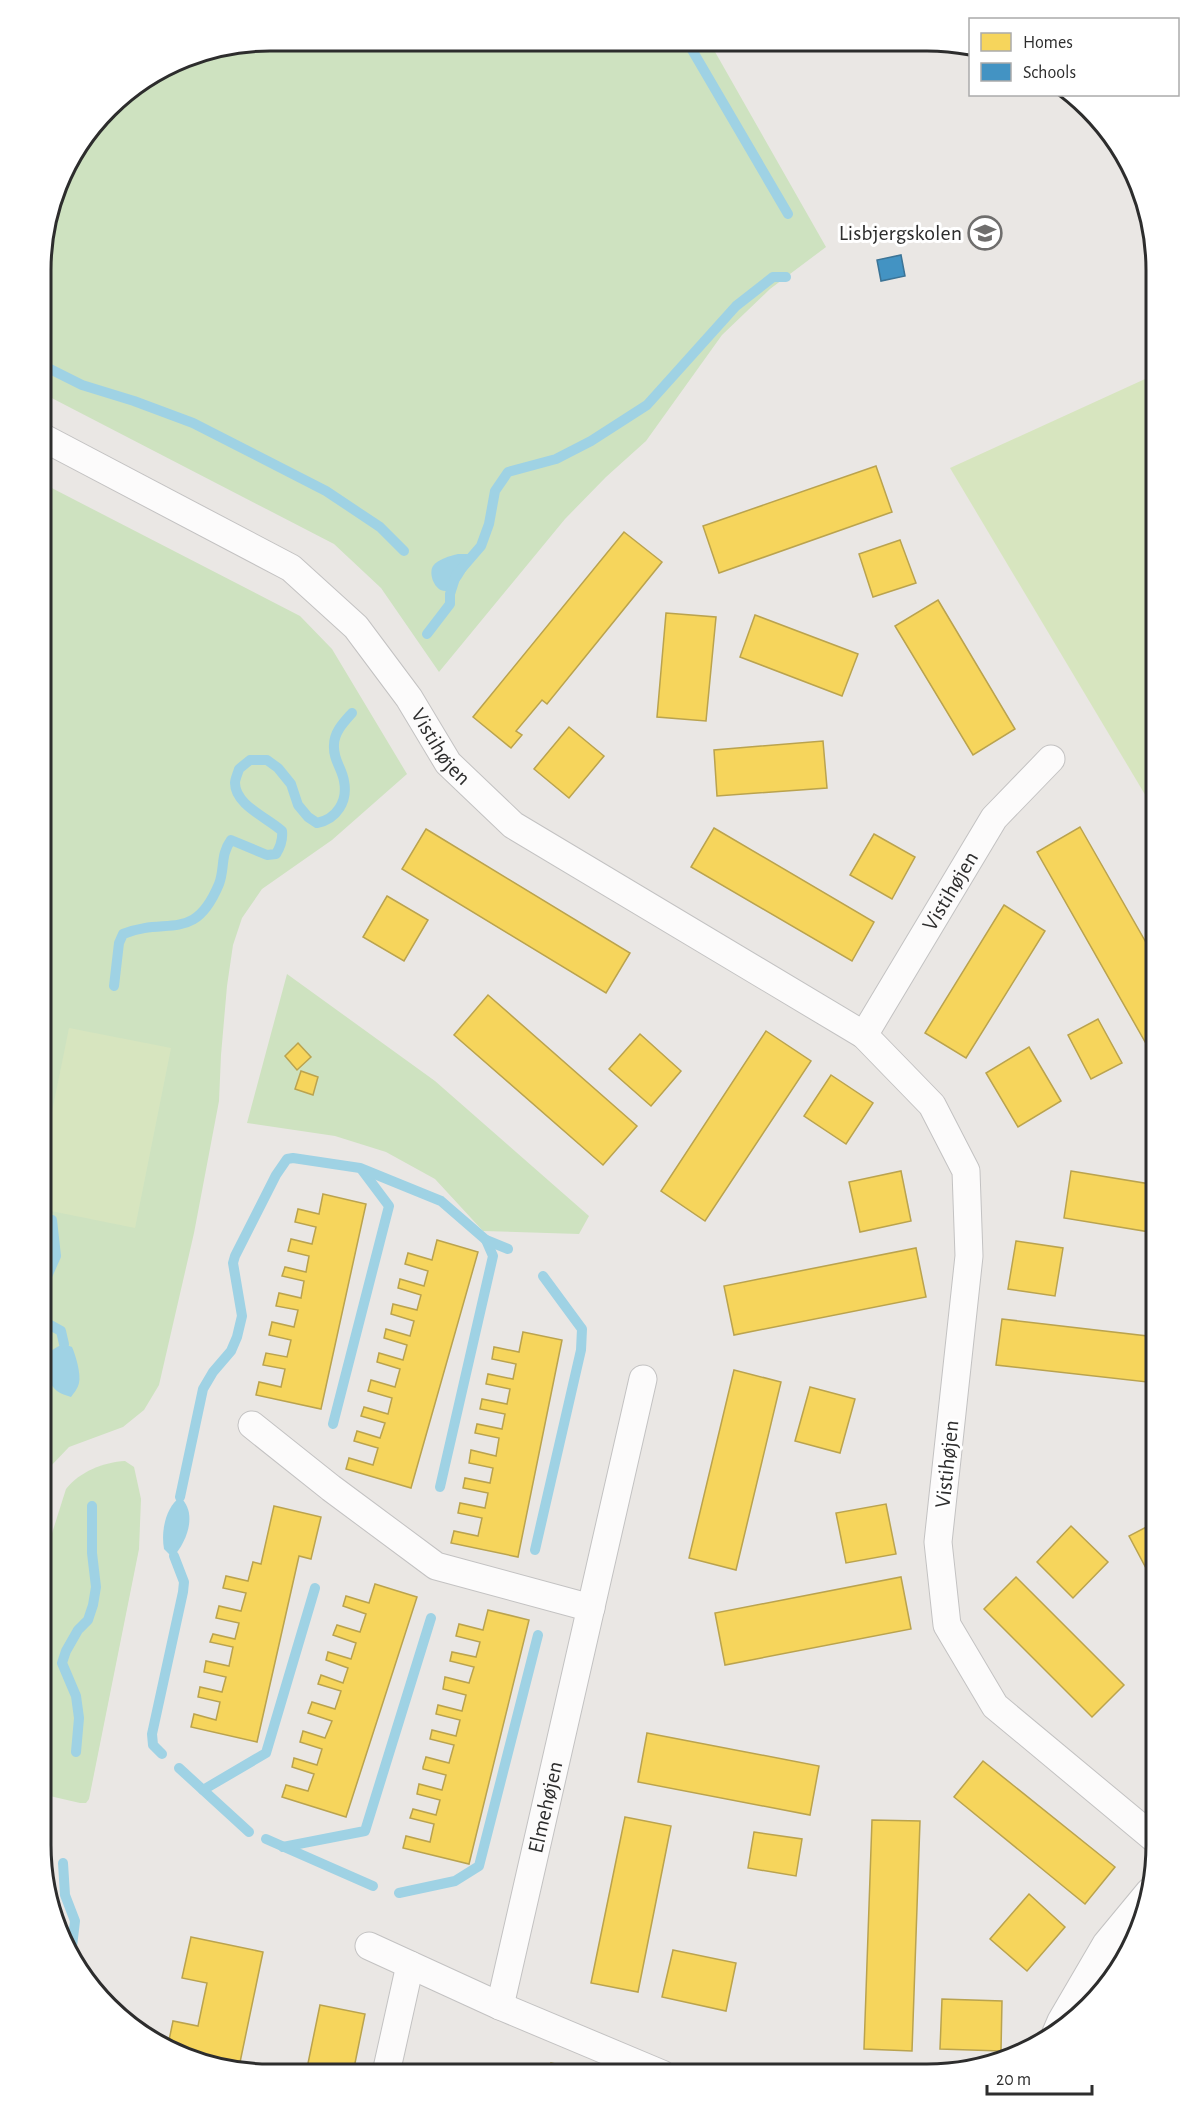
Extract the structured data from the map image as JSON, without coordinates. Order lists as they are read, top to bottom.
{
  "streets": {
    "street": ["Vistihøjen", "Elmehøjen"]
  },
  "places": {
    "school or university": ["Lisbjergskolen"]
  },
  "legend": ["Homes", "Schools"],
  "scale_bar": "20 m"
}
